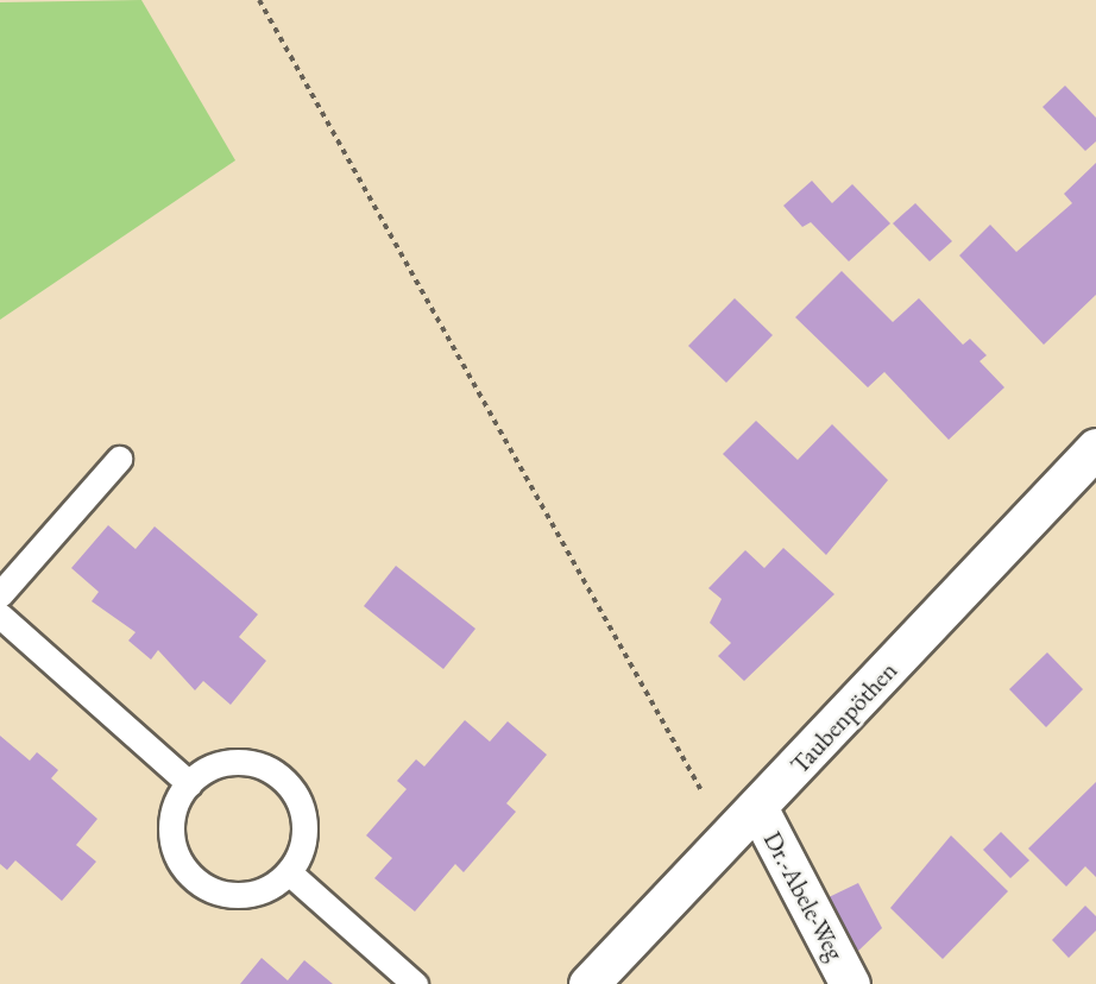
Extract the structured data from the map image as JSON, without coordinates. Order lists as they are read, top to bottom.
{
  "streets": {
    "street": ["Taubenpöthen", "Dr.-Abele-Weg"]
  },
  "crossings": [
    ["Taubenpöthen", "Dr.-Abele-Weg"]
  ]
}
